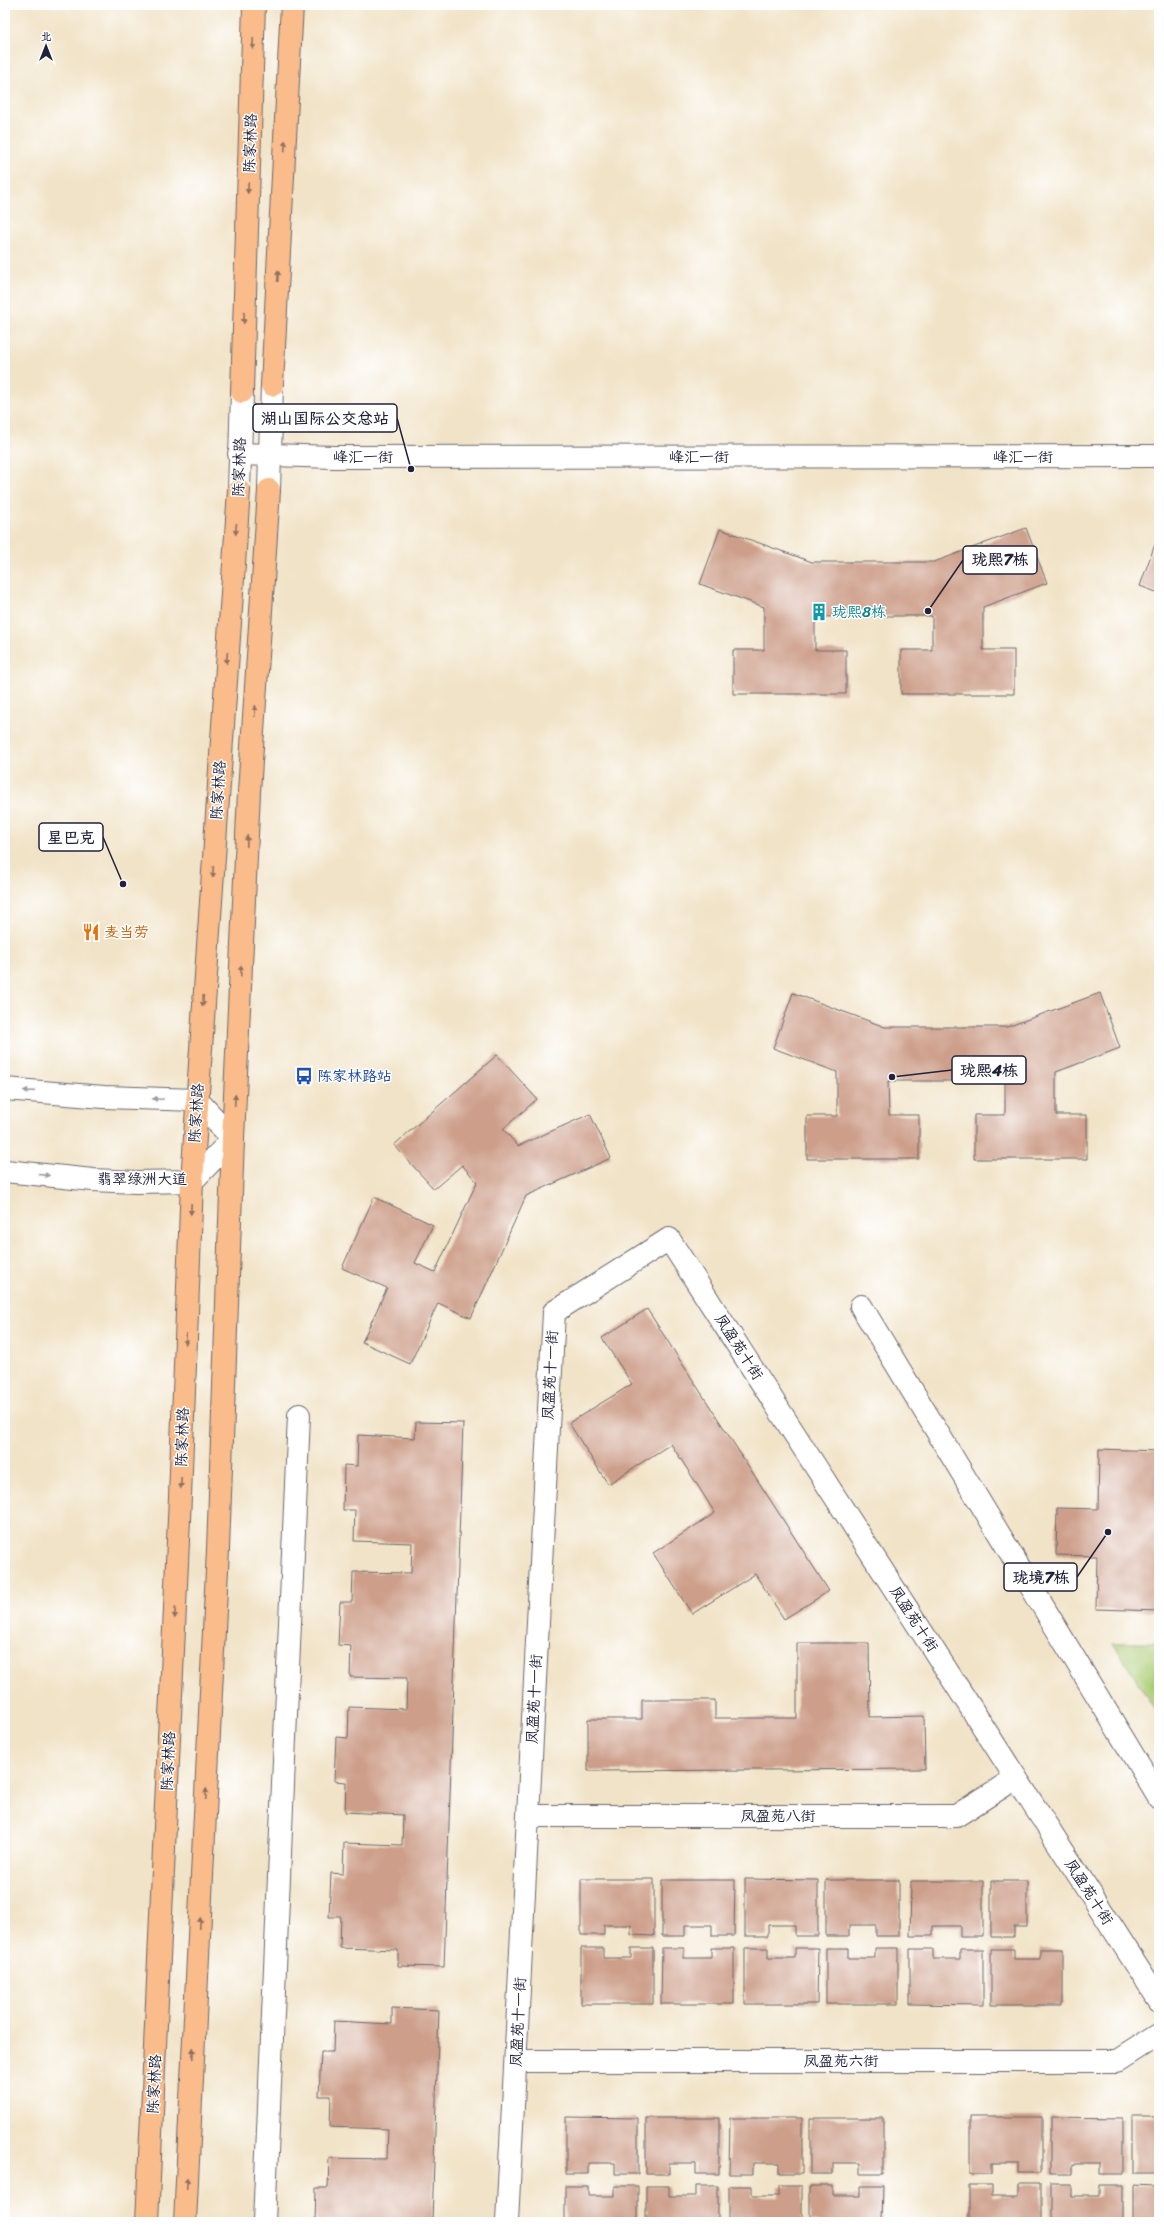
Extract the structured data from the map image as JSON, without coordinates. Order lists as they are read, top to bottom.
{
  "streets": {
    "main road": ["陈家林路"],
    "street": [
      "峰汇一街",
      "翡翠绿洲大道",
      "凤盈苑十街",
      "凤盈苑十一街",
      "凤盈苑八街",
      "凤盈苑六街"
    ]
  },
  "crossings": [
    ["陈家林路", "峰汇一街"],
    ["陈家林路", "翡翠绿洲大道"],
    ["凤盈苑十街", "凤盈苑十一街"],
    ["凤盈苑十街", "凤盈苑八街"],
    ["凤盈苑十一街", "凤盈苑八街"],
    ["凤盈苑十一街", "凤盈苑六街"]
  ],
  "places": {
    "other": [
      "湖山国际公交总站",
      "珑熙7栋",
      "星巴克",
      "珑熙4栋",
      "珑境7栋"
    ],
    "building": ["珑熙8栋"],
    "restaurant": ["麦当劳"],
    "bus stop": ["陈家林路站"]
  },
  "north": "top"
}
